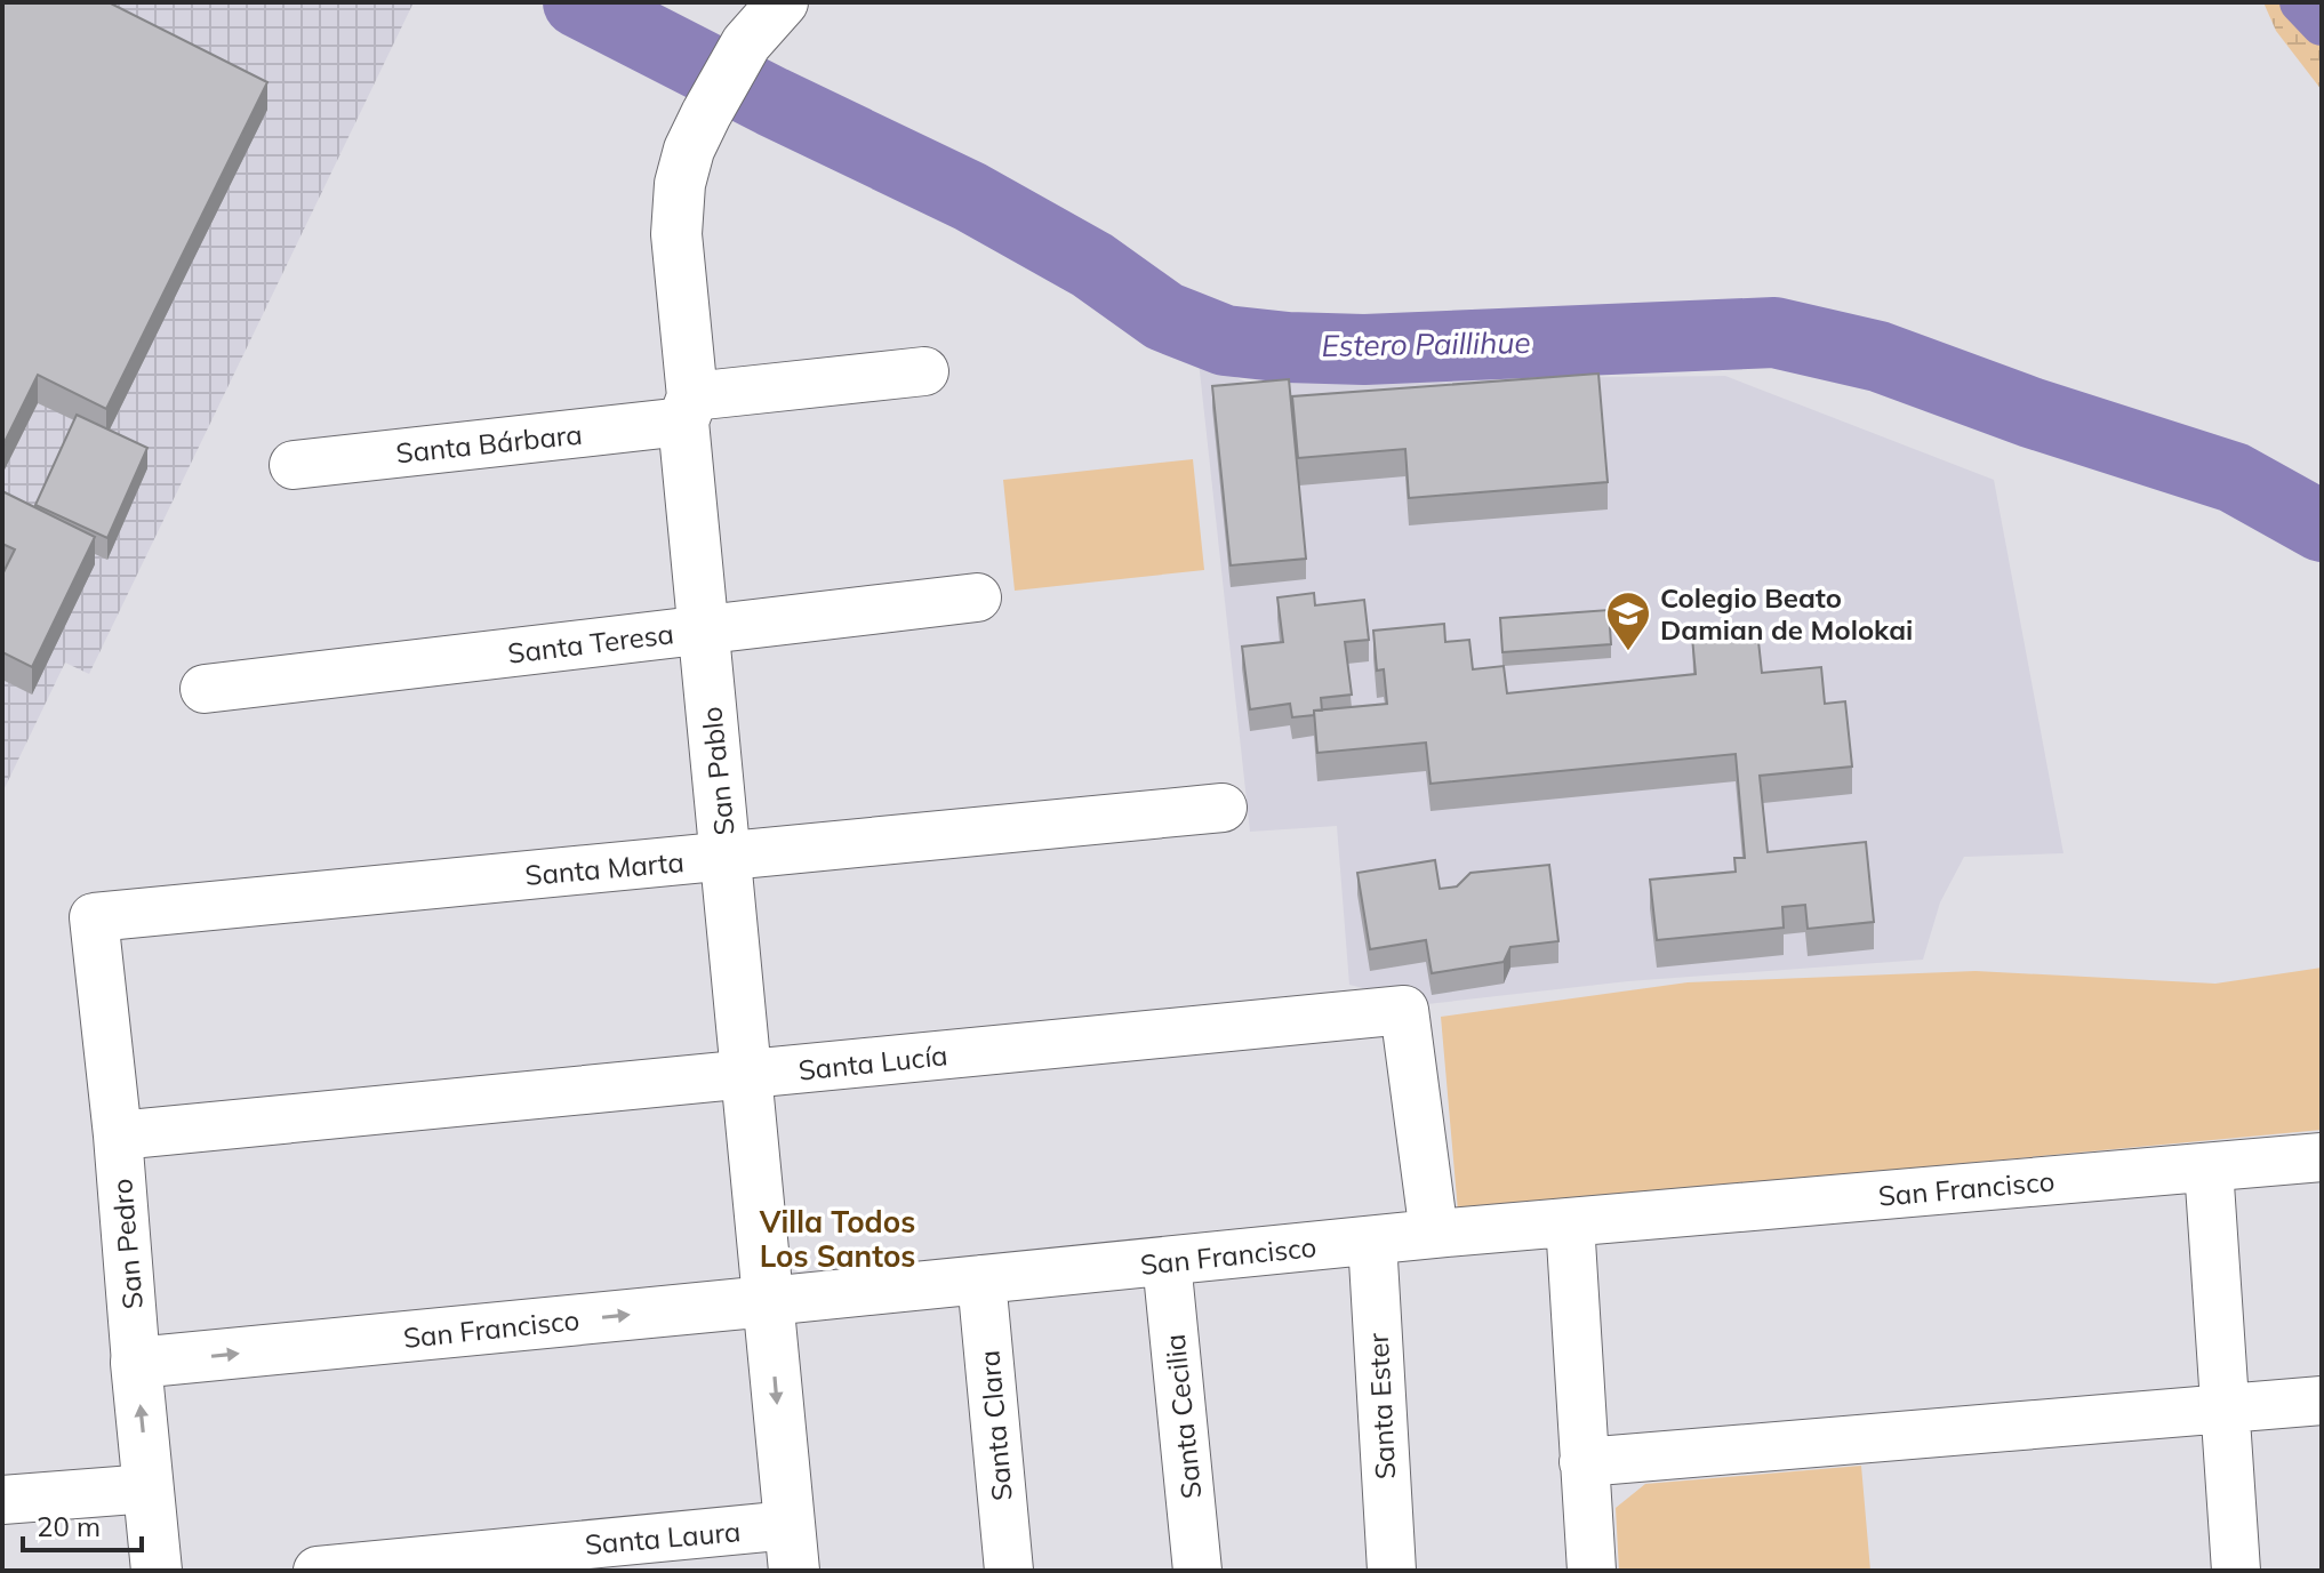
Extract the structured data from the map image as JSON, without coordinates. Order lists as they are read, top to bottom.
{
  "streets": {
    "street": [
      "Santa Bárbara",
      "Santa Teresa",
      "San Pablo",
      "Santa Marta",
      "Santa Lucía",
      "San Francisco",
      "San Pedro",
      "Santa Ester",
      "Santa Cecilia",
      "Santa Clara",
      "Santa Laura"
    ]
  },
  "crossings": [
    ["Santa Bárbara", "San Pablo"],
    ["Santa Teresa", "San Pablo"],
    ["San Pablo", "Santa Marta"],
    ["San Pablo", "Santa Lucía"],
    ["San Pablo", "San Francisco"],
    ["San Pablo", "Santa Laura"],
    ["Santa Marta", "San Pedro"],
    ["Santa Lucía", "San Francisco"],
    ["Santa Lucía", "San Pedro"],
    ["San Francisco", "San Pedro"],
    ["San Francisco", "Santa Ester"],
    ["San Francisco", "Santa Cecilia"],
    ["San Francisco", "Santa Clara"]
  ],
  "districts": ["Villa Todos Los Santos"],
  "water": ["Estero Paillihue"],
  "places": {
    "school or university": ["Colegio Beato Damian de Molokai"]
  },
  "scale_bar": "20 m"
}
